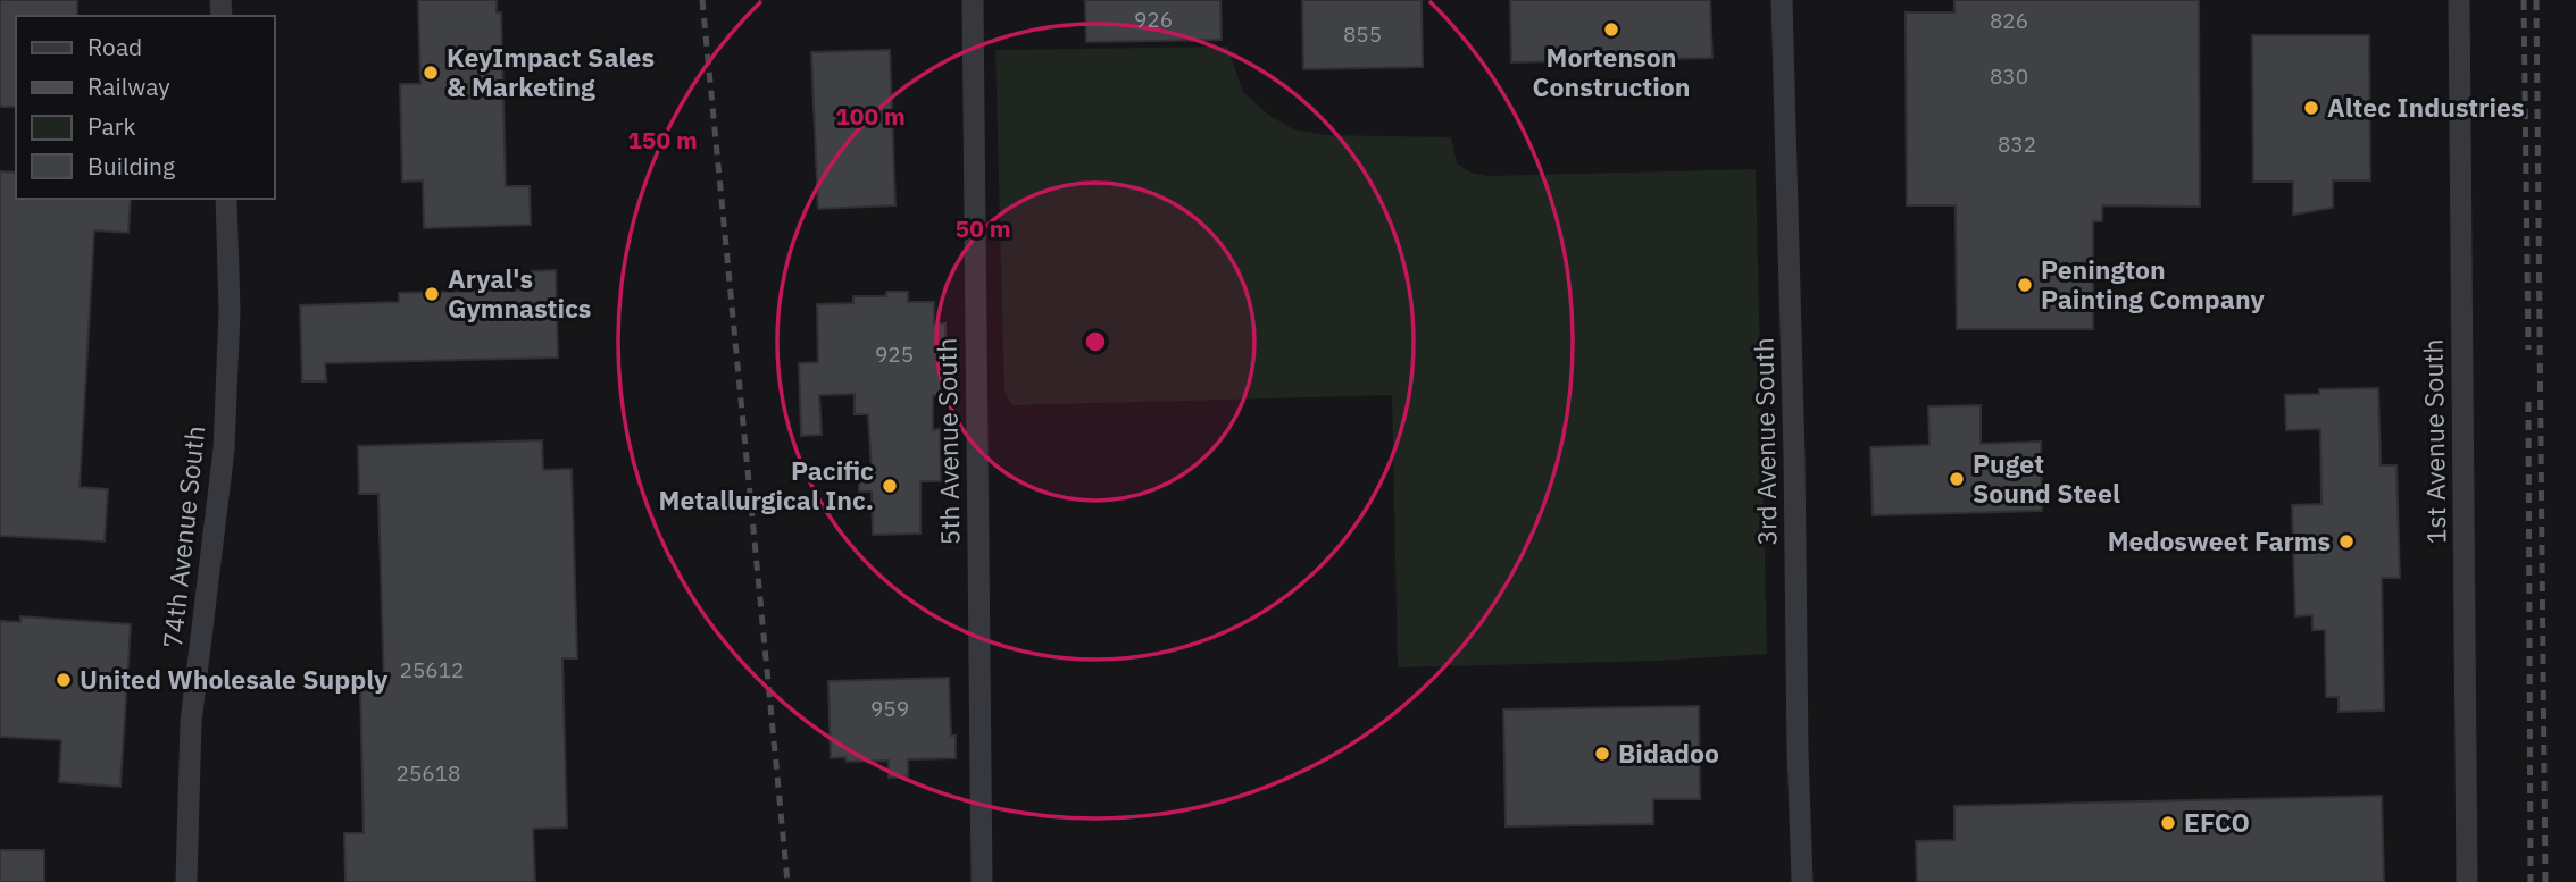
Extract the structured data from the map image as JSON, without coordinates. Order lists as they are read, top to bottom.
{
  "streets": {
    "street": [
      "5th Avenue South",
      "3rd Avenue South",
      "1st Avenue South",
      "74th Avenue South"
    ]
  },
  "places": [
    "Mortenson Construction",
    "KeyImpact Sales & Marketing",
    "Altec Industries",
    "Penington Painting Company",
    "Aryal's Gymnastics",
    "Puget Sound Steel",
    "Pacific Metallurgical Inc.",
    "Medosweet Farms",
    "United Wholesale Supply",
    "Bidadoo",
    "EFCO"
  ],
  "house_numbers": [
    "926",
    "826",
    "855",
    "830",
    "832",
    "925",
    "25612",
    "959",
    "25618"
  ],
  "legend": [
    "Road",
    "Railway",
    "Park",
    "Building"
  ],
  "rings": ["100 m", "150 m", "50 m"]
}
